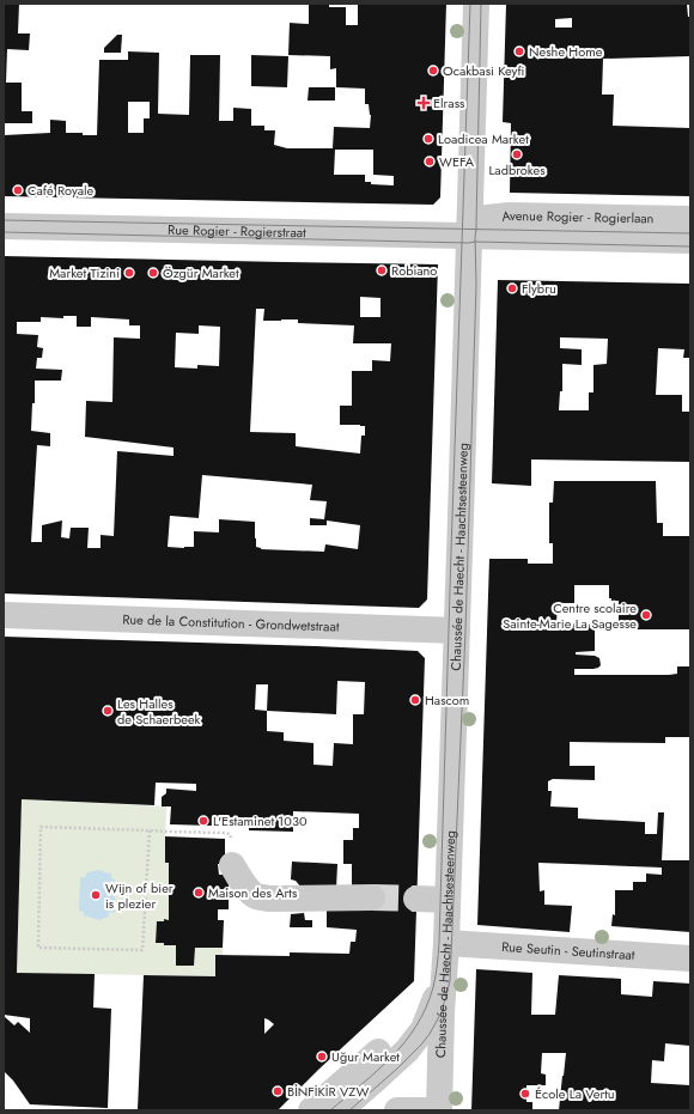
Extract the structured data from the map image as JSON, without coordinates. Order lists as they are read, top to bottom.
{
  "streets": {
    "street": [
      "Avenue Rogier - Rogierlaan",
      "Rue Rogier - Rogierstraat",
      "Chaussée de Haecht - Haachtsesteenweg",
      "Rue de la Constitution - Grondwetstraat",
      "Rue Seutin - Seutinstraat"
    ]
  },
  "crossings": [
    ["Avenue Rogier - Rogierlaan", "Rue Rogier - Rogierstraat"],
    ["Avenue Rogier - Rogierlaan", "Chaussée de Haecht - Haachtsesteenweg"],
    ["Rue Rogier - Rogierstraat", "Chaussée de Haecht - Haachtsesteenweg"],
    ["Chaussée de Haecht - Haachtsesteenweg", "Rue de la Constitution - Grondwetstraat"],
    ["Chaussée de Haecht - Haachtsesteenweg", "Rue Seutin - Seutinstraat"]
  ],
  "places": {
    "other": [
      "Neshe Home",
      "Ocakbasi Keyfi",
      "Loadicea Market",
      "Ladbrokes",
      "WEFA",
      "Café Royale",
      "Robiano",
      "Market Tizini",
      "Özgür Market",
      "Flybru",
      "Centre scolaire Sainte-Marie La Sagesse",
      "Hascom",
      "Les Halles de Schaerbeek",
      "L'Estaminet 1030",
      "Maison des Arts",
      "Wijn of bier is plezier",
      "Uğur Market",
      "BİNFİKİR VZW",
      "École La Vertu"
    ],
    "health": ["Elrass"]
  }
}
